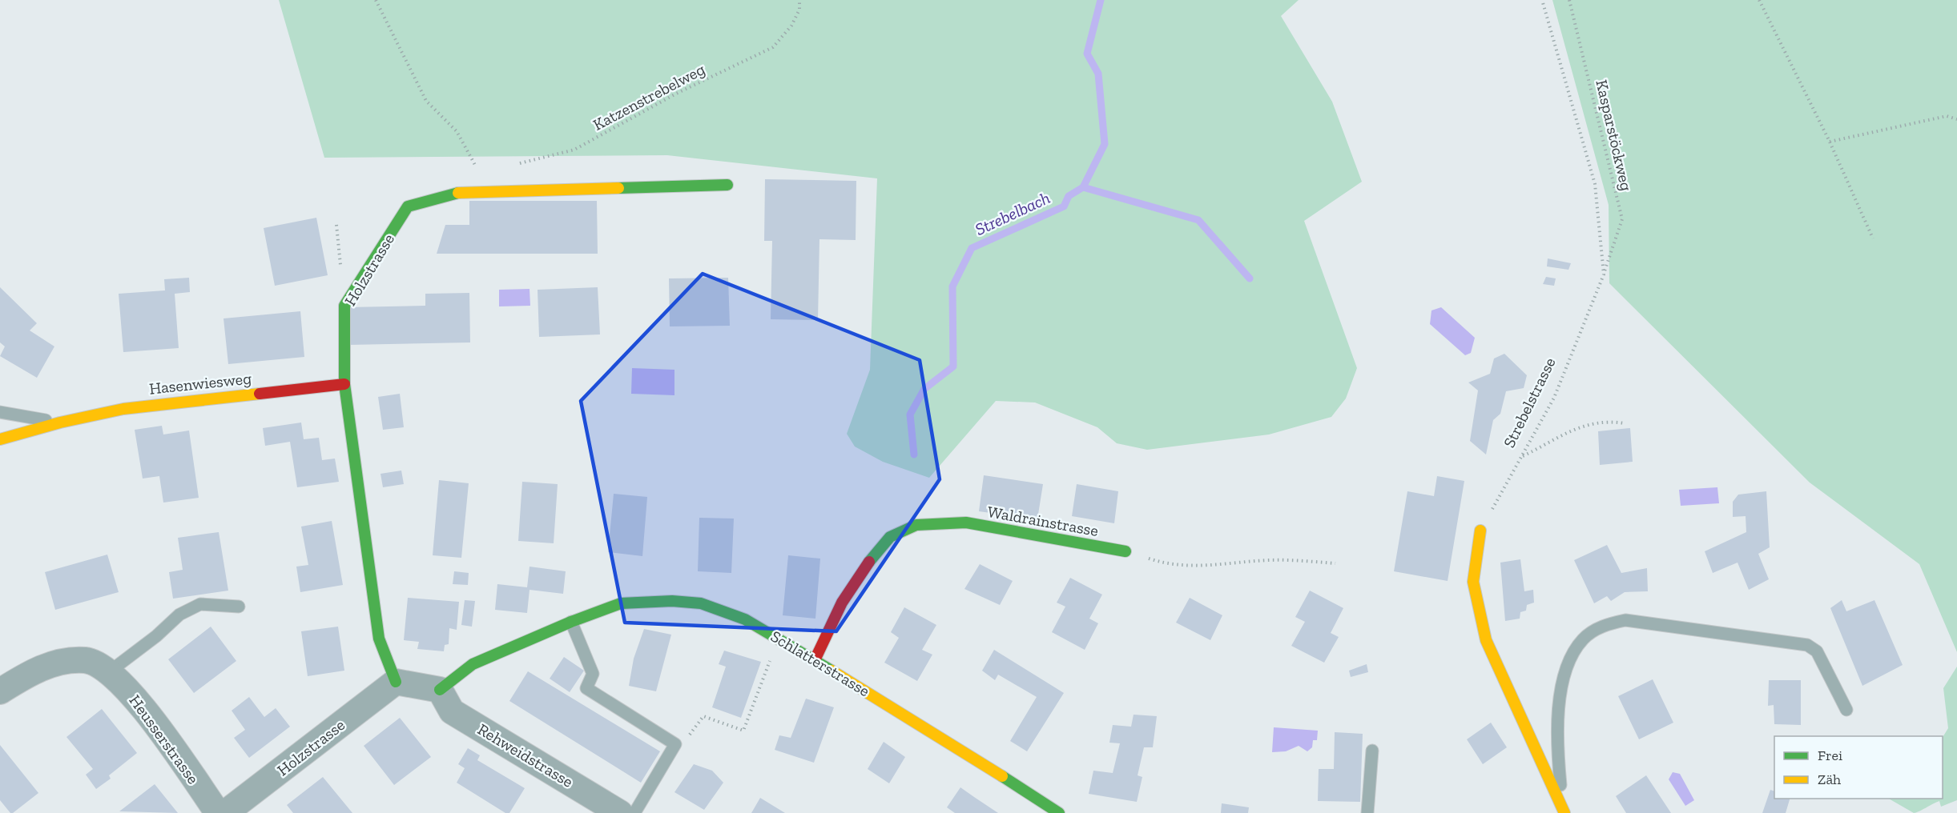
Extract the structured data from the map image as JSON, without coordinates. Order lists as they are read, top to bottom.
{
  "streets": {
    "street": [
      "Holzstrasse",
      "Hasenwiesweg",
      "Waldrainstrasse",
      "Schlatterstrasse",
      "Heusserstrasse",
      "Rehweidstrasse"
    ],
    "path": ["Katzenstrebelweg", "Kasparstöckweg", "Strebelstrasse"]
  },
  "crossings": [
    ["Kasparstöckweg", "Strebelstrasse"],
    ["Holzstrasse", "Hasenwiesweg"],
    ["Waldrainstrasse", "Schlatterstrasse"],
    ["Schlatterstrasse", "Rehweidstrasse"]
  ],
  "water": ["Strebelbach"],
  "legend": ["Frei", "Zäh"]
}
